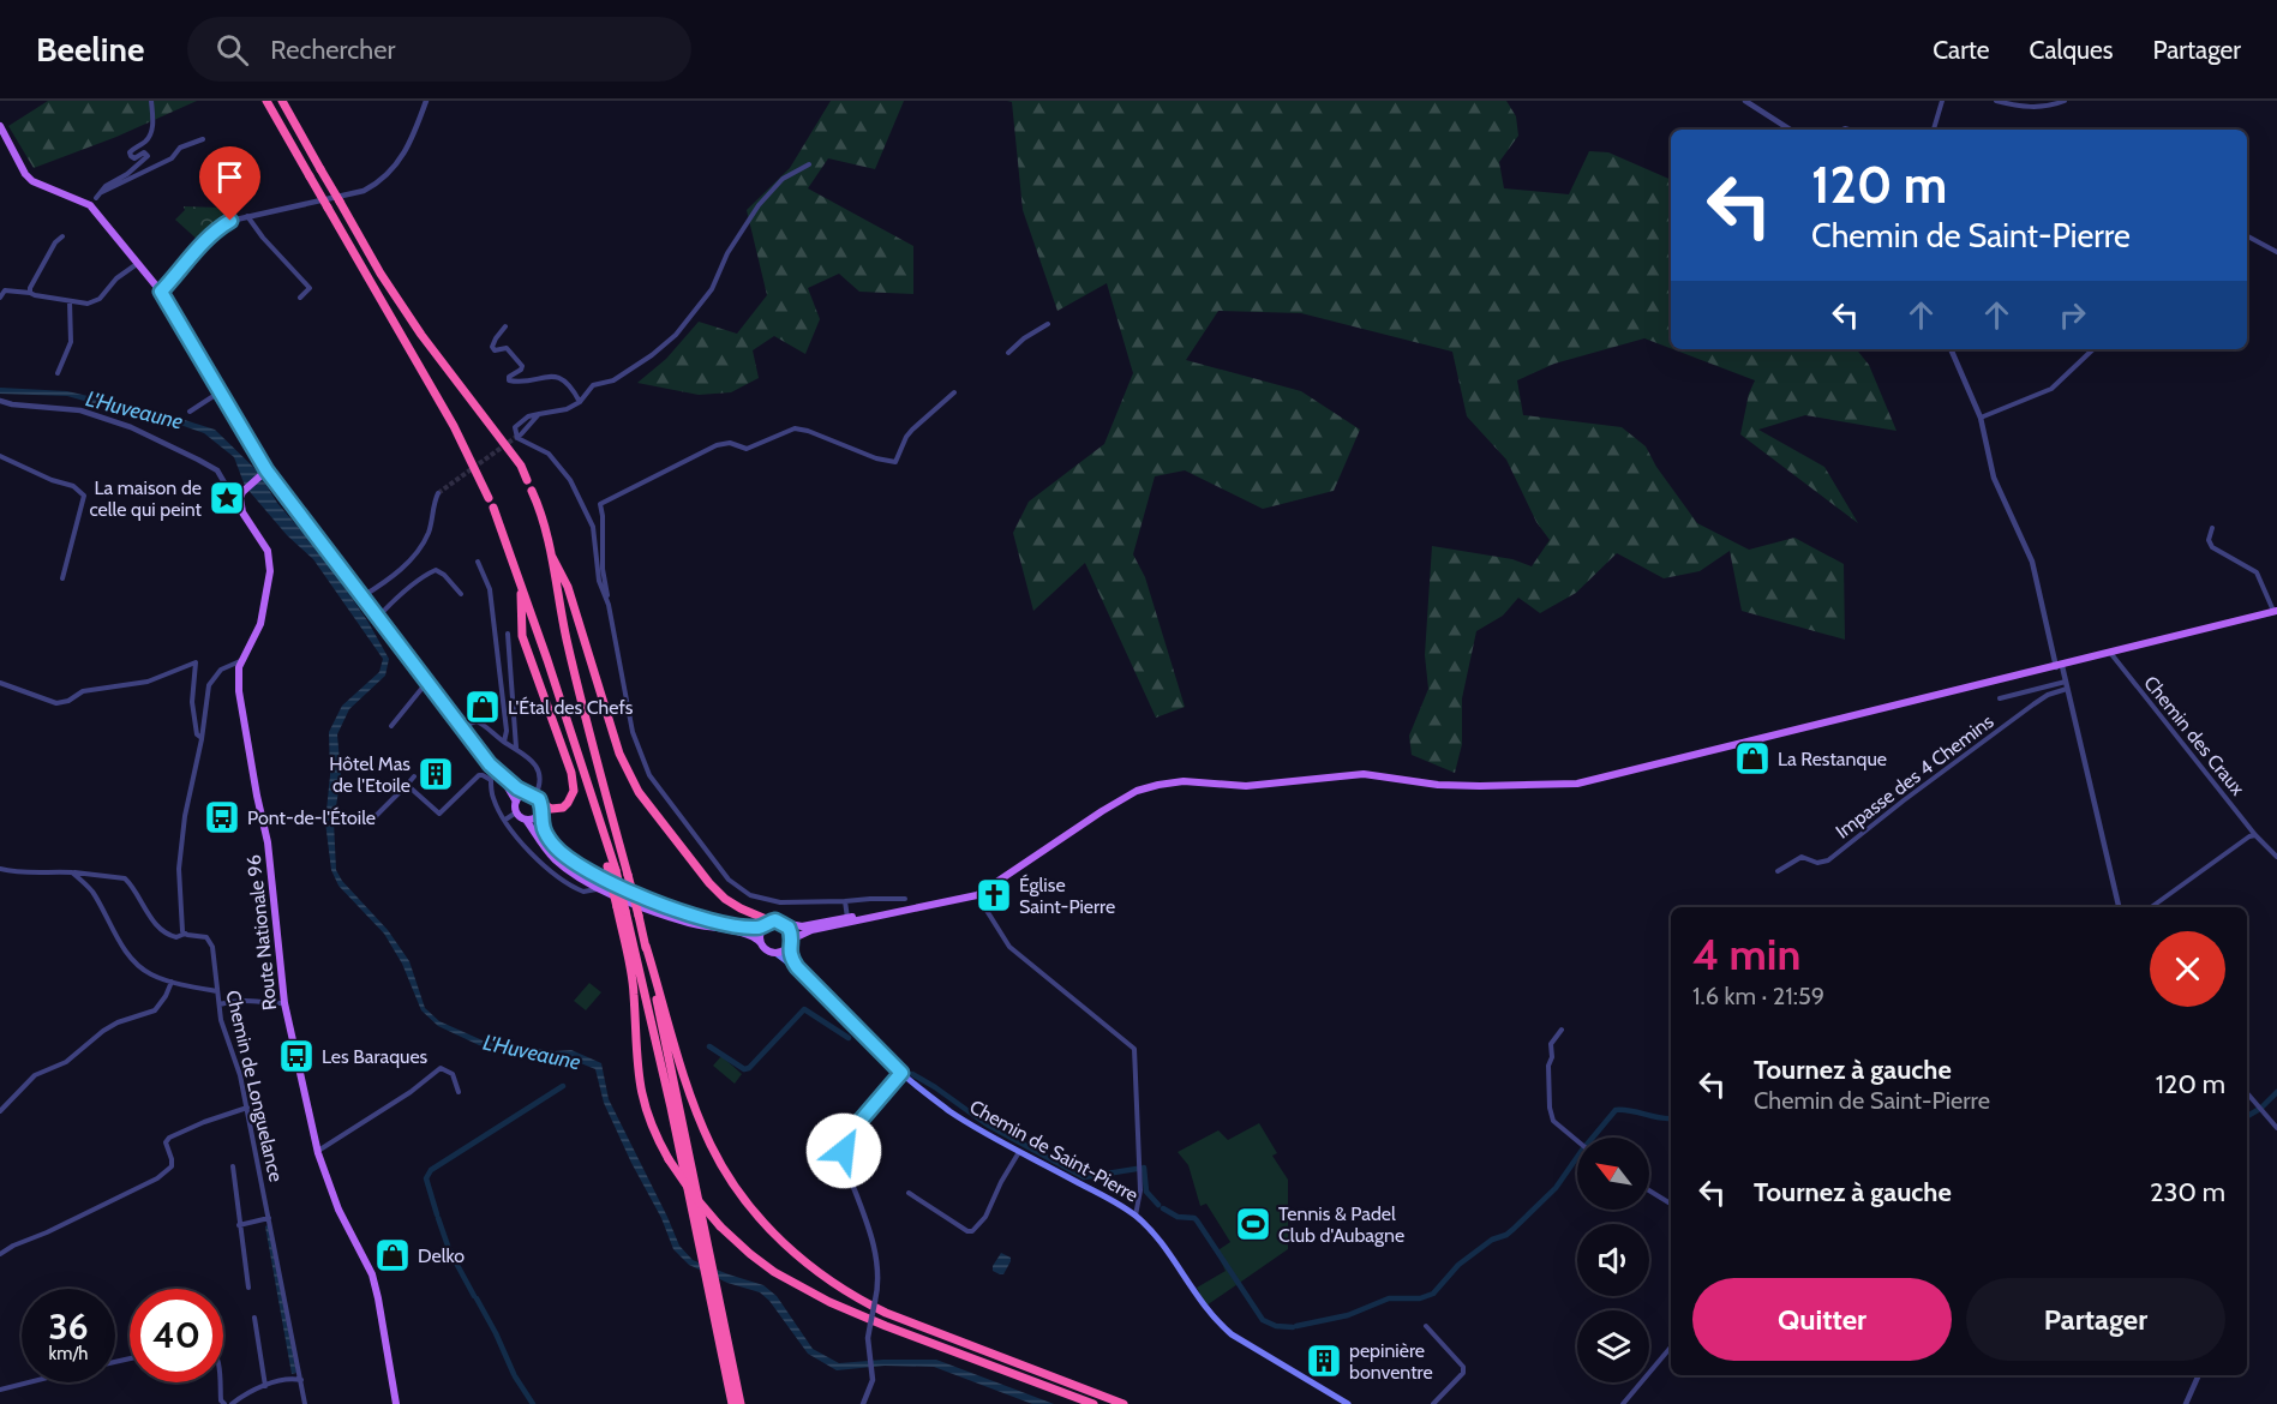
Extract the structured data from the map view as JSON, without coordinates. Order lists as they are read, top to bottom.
{
  "streets": {
    "main road": ["Route Nationale 96", "Chemin de Saint-Pierre"],
    "street": ["Chemin des Craux", "Impasse des 4 Chemins", "Chemin de Longuelance"]
  },
  "water": ["L'Huveaune"],
  "places": {
    "place": ["La maison de celle qui peint"],
    "shop": ["L'Étal des Chefs", "La Restanque", "Delko"],
    "building": ["Hôtel Mas de l'Etoile", "pepinière bonventre"],
    "bus stop": ["Pont-de-l'Étoile", "Les Baraques"],
    "church": ["Église Saint-Pierre"],
    "sports": ["Tennis & Padel Club d'Aubagne"]
  },
  "north": "top left",
  "page": {
    "header": "Beeline",
    "search": "Rechercher",
    "nav": ["Carte", "Calques", "Partager"],
    "turn": ["120 m", "Chemin de Saint-Pierre"],
    "heading": ["4 min", "1.6 km · 21:59"],
    "list": [
      {
        "name": "Tournez à gauche",
        "note": "Chemin de Saint-Pierre",
        "value": "120 m"
      },
      {
        "name": "Tournez à gauche",
        "value": "230 m"
      }
    ],
    "buttons": ["Quitter", "Partager"],
    "speed": "36 km/h",
    "limit": "40"
  }
}
